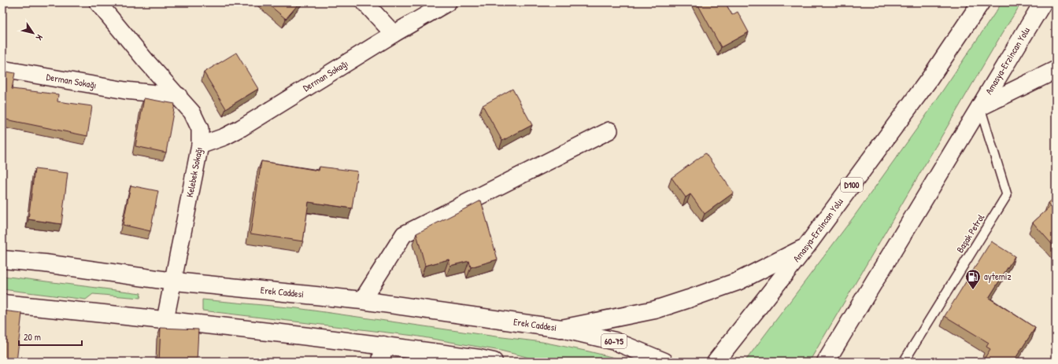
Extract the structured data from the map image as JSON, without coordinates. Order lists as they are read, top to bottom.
{
  "streets": {
    "main road": [
      "Amasya-Erzincan Yolu",
      "D100",
      "Erek Caddesi",
      "60-75"
    ],
    "street": ["Derman Sokağı", "Kelebek Sokağı"],
    "lane": ["Başak Petrol"]
  },
  "crossings": [
    ["Amasya-Erzincan Yolu", "Başak Petrol"],
    ["Derman Sokağı", "Kelebek Sokağı"],
    ["Kelebek Sokağı", "Erek Caddesi"],
    ["Erek Caddesi", "60-75"]
  ],
  "places": {
    "fuel station": ["aytemiz"]
  },
  "scale_bar": "20 m",
  "north": "bottom right"
}
